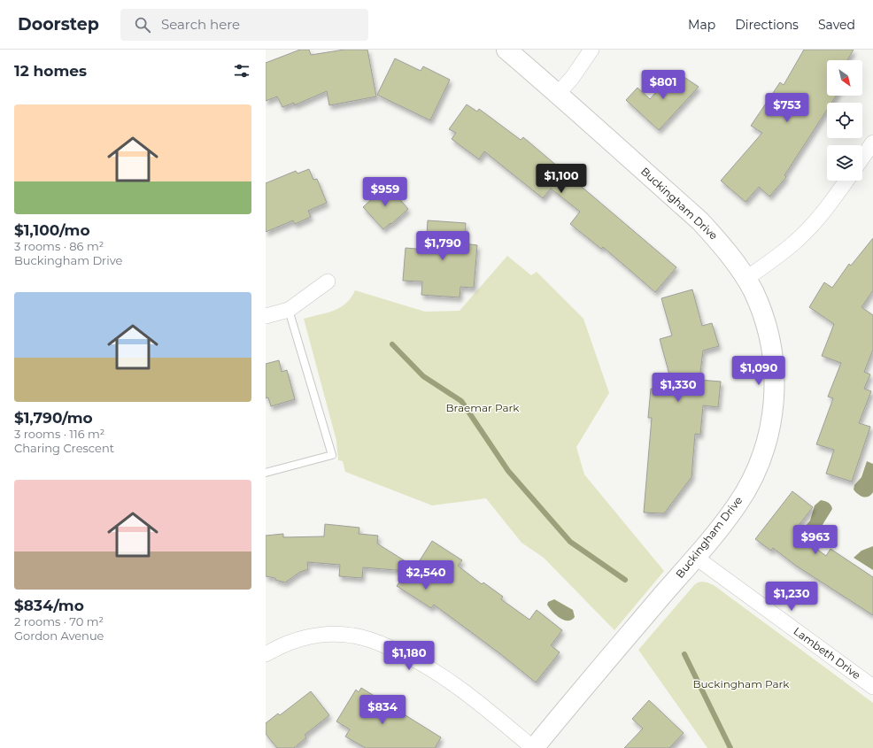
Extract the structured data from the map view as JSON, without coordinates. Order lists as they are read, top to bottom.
{
  "streets": {
    "street": ["Buckingham Drive", "Lambeth Drive"]
  },
  "crossings": [
    ["Buckingham Drive", "Lambeth Drive"]
  ],
  "parks": ["Braemar Park", "Buckingham Park"],
  "north": "bottom right",
  "page": {
    "header": "Doorstep",
    "search": "Search here",
    "nav": ["Map", "Directions", "Saved"],
    "heading": "12 homes",
    "price": [
      "$801",
      "$753",
      "$1,100",
      "$959",
      "$1,790",
      "$1,090",
      "$1,330",
      "$963",
      "$2,540",
      "$1,230",
      "$1,180",
      "$834"
    ],
    "list": [
      {
        "name": "$1,100/mo",
        "note": "3 rooms · 86 m² · Buckingham Drive"
      },
      {
        "name": "$1,790/mo",
        "note": "3 rooms · 116 m² · Charing Crescent"
      },
      {
        "name": "$834/mo",
        "note": "2 rooms · 70 m² · Gordon Avenue"
      }
    ]
  }
}
